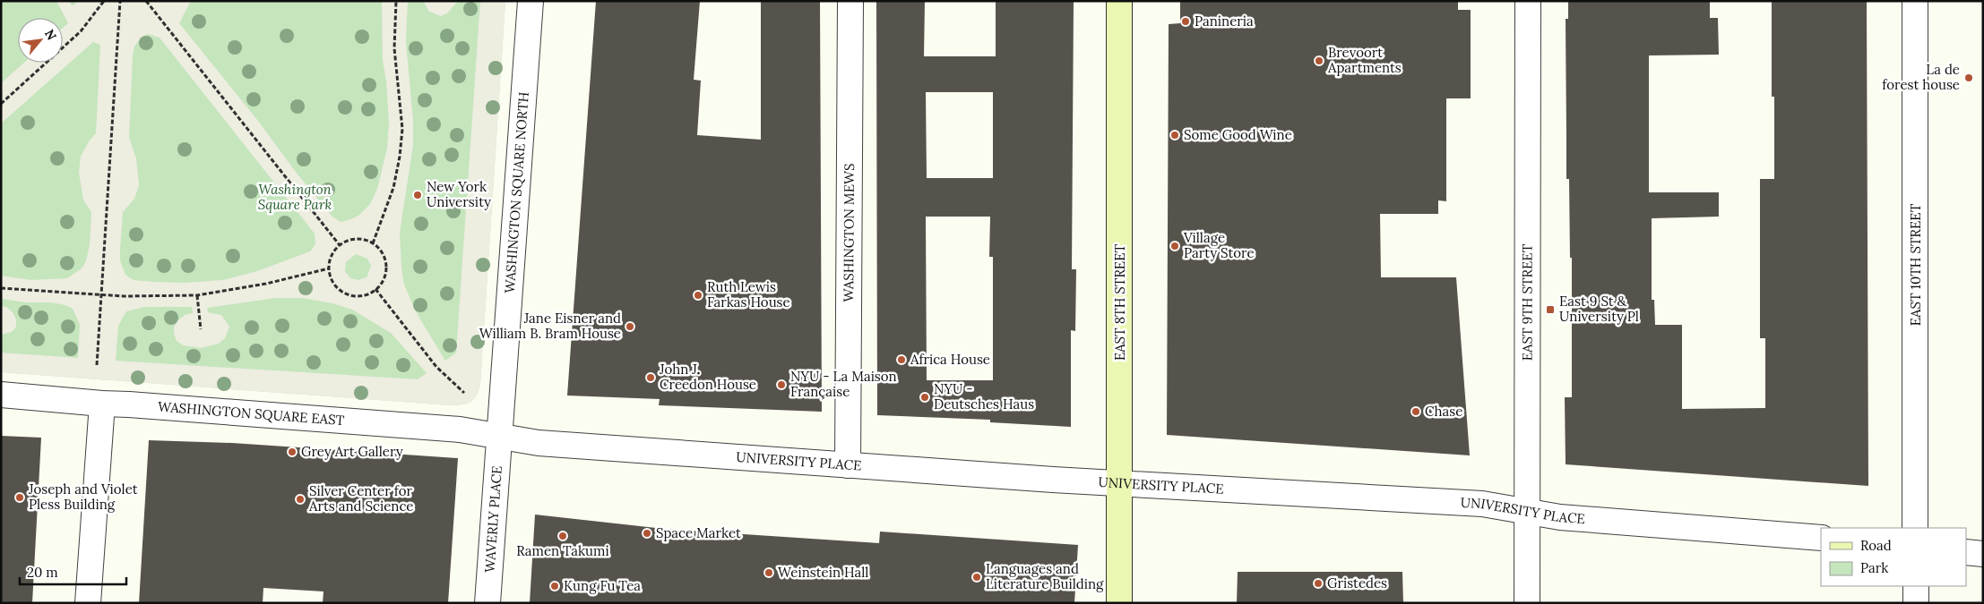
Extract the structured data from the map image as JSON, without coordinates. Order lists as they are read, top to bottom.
{
  "streets": {
    "main road": ["EAST 8TH STREET"],
    "street": [
      "WASHINGTON SQUARE NORTH",
      "WASHINGTON MEWS",
      "EAST 10TH STREET",
      "EAST 9TH STREET",
      "WASHINGTON SQUARE EAST",
      "UNIVERSITY PLACE",
      "WAVERLY PLACE"
    ]
  },
  "crossings": [
    ["WASHINGTON SQUARE NORTH", "WASHINGTON SQUARE EAST"],
    ["WASHINGTON SQUARE NORTH", "UNIVERSITY PLACE"],
    ["WASHINGTON SQUARE NORTH", "WAVERLY PLACE"],
    ["WASHINGTON MEWS", "UNIVERSITY PLACE"],
    ["EAST 8TH STREET", "UNIVERSITY PLACE"],
    ["EAST 9TH STREET", "UNIVERSITY PLACE"],
    ["WASHINGTON SQUARE EAST", "UNIVERSITY PLACE"],
    ["WASHINGTON SQUARE EAST", "WAVERLY PLACE"],
    ["UNIVERSITY PLACE", "WAVERLY PLACE"]
  ],
  "parks": ["Washington Square Park"],
  "places": {
    "other": [
      "Panineria",
      "Brevoort Apartments",
      "La de forest house",
      "Some Good Wine",
      "New York University",
      "Village Party Store",
      "Ruth Lewis Farkas House",
      "Jane Eisner and William B. Bram House",
      "Africa House",
      "John J. Creedon House",
      "NYU - La Maison Française",
      "NYU - Deutsches Haus",
      "Chase",
      "Grey Art Gallery",
      "Joseph and Violet Pless Building",
      "Silver Center for Arts and Science",
      "Space Market",
      "Ramen Takumi",
      "Weinstein Hall",
      "Languages and Literature Building",
      "Gristedes",
      "Kung Fu Tea"
    ],
    "transit": ["East 9 St & University Pl"]
  },
  "legend": ["Road", "Park"],
  "scale_bar": "20 m",
  "north": "top right"
}
